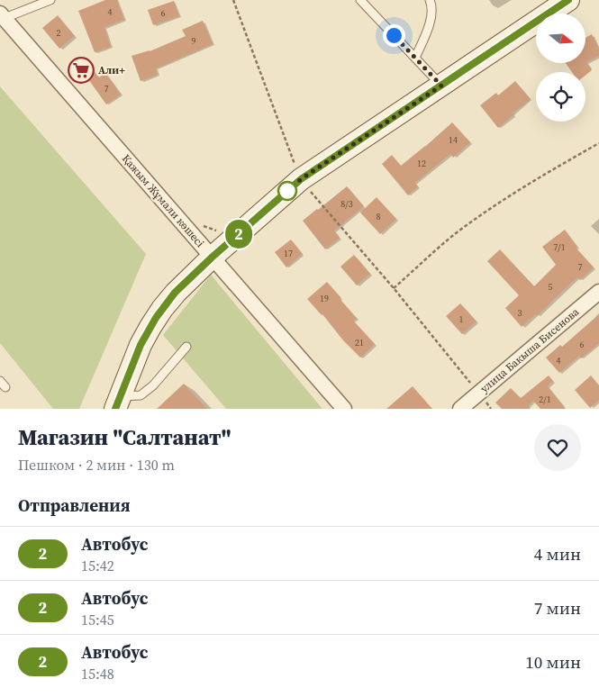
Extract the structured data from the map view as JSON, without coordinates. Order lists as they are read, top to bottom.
{
  "streets": {
    "street": ["Қажым Жұмали көшесі", "улица Бакыша Бисенова"]
  },
  "places": {
    "supermarket": ["Али+"]
  },
  "lines": ["bus line 2"],
  "house_numbers": [
    "4",
    "6",
    "2",
    "9",
    "7",
    "14",
    "12",
    "8/3",
    "8",
    "7/1",
    "17",
    "7",
    "5",
    "19",
    "3",
    "1",
    "21",
    "6",
    "4",
    "2/1"
  ],
  "north": "right",
  "page": {
    "on_map": "2",
    "heading": [
      ["Магазин \"Салтанат\"", "Пешком · 2 мин · 130 m"],
      "Отправления"
    ],
    "list": [
      {
        "mark": "2",
        "name": "Автобус",
        "note": "15:42",
        "value": "4 мин"
      },
      {
        "mark": "2",
        "name": "Автобус",
        "note": "15:45",
        "value": "7 мин"
      },
      {
        "mark": "2",
        "name": "Автобус",
        "note": "15:48",
        "value": "10 мин"
      }
    ]
  }
}
